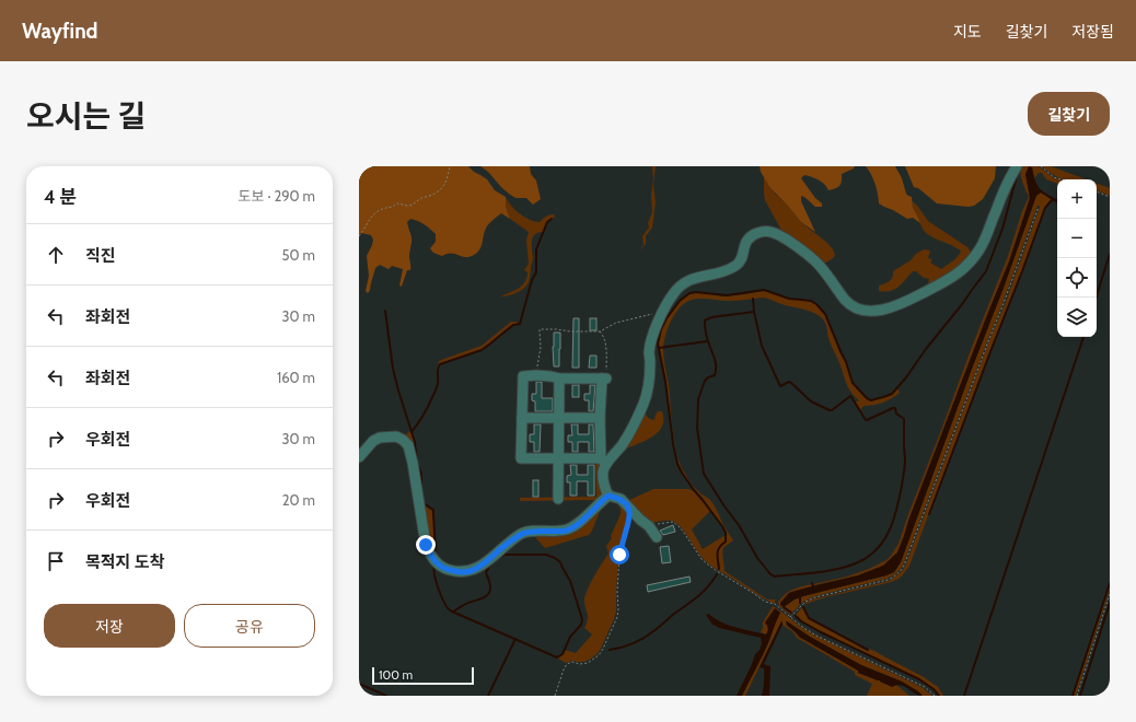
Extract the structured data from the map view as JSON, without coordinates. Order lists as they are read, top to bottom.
{
  "scale_bar": "100 m",
  "page": {
    "header": "Wayfind",
    "nav": ["지도", "길찾기", "저장됨"],
    "title": "오시는 길",
    "buttons": [
      "길찾기",
      ["저장", "공유"]
    ],
    "heading": ["4 분", "도보 · 290 m"],
    "map_buttons": ["+", "−"],
    "list": [
      ["직진", "50 m"],
      ["좌회전", "30 m"],
      ["좌회전", "160 m"],
      ["우회전", "30 m"],
      ["우회전", "20 m"],
      "목적지 도착"
    ],
    "scale": "100 m"
  }
}
